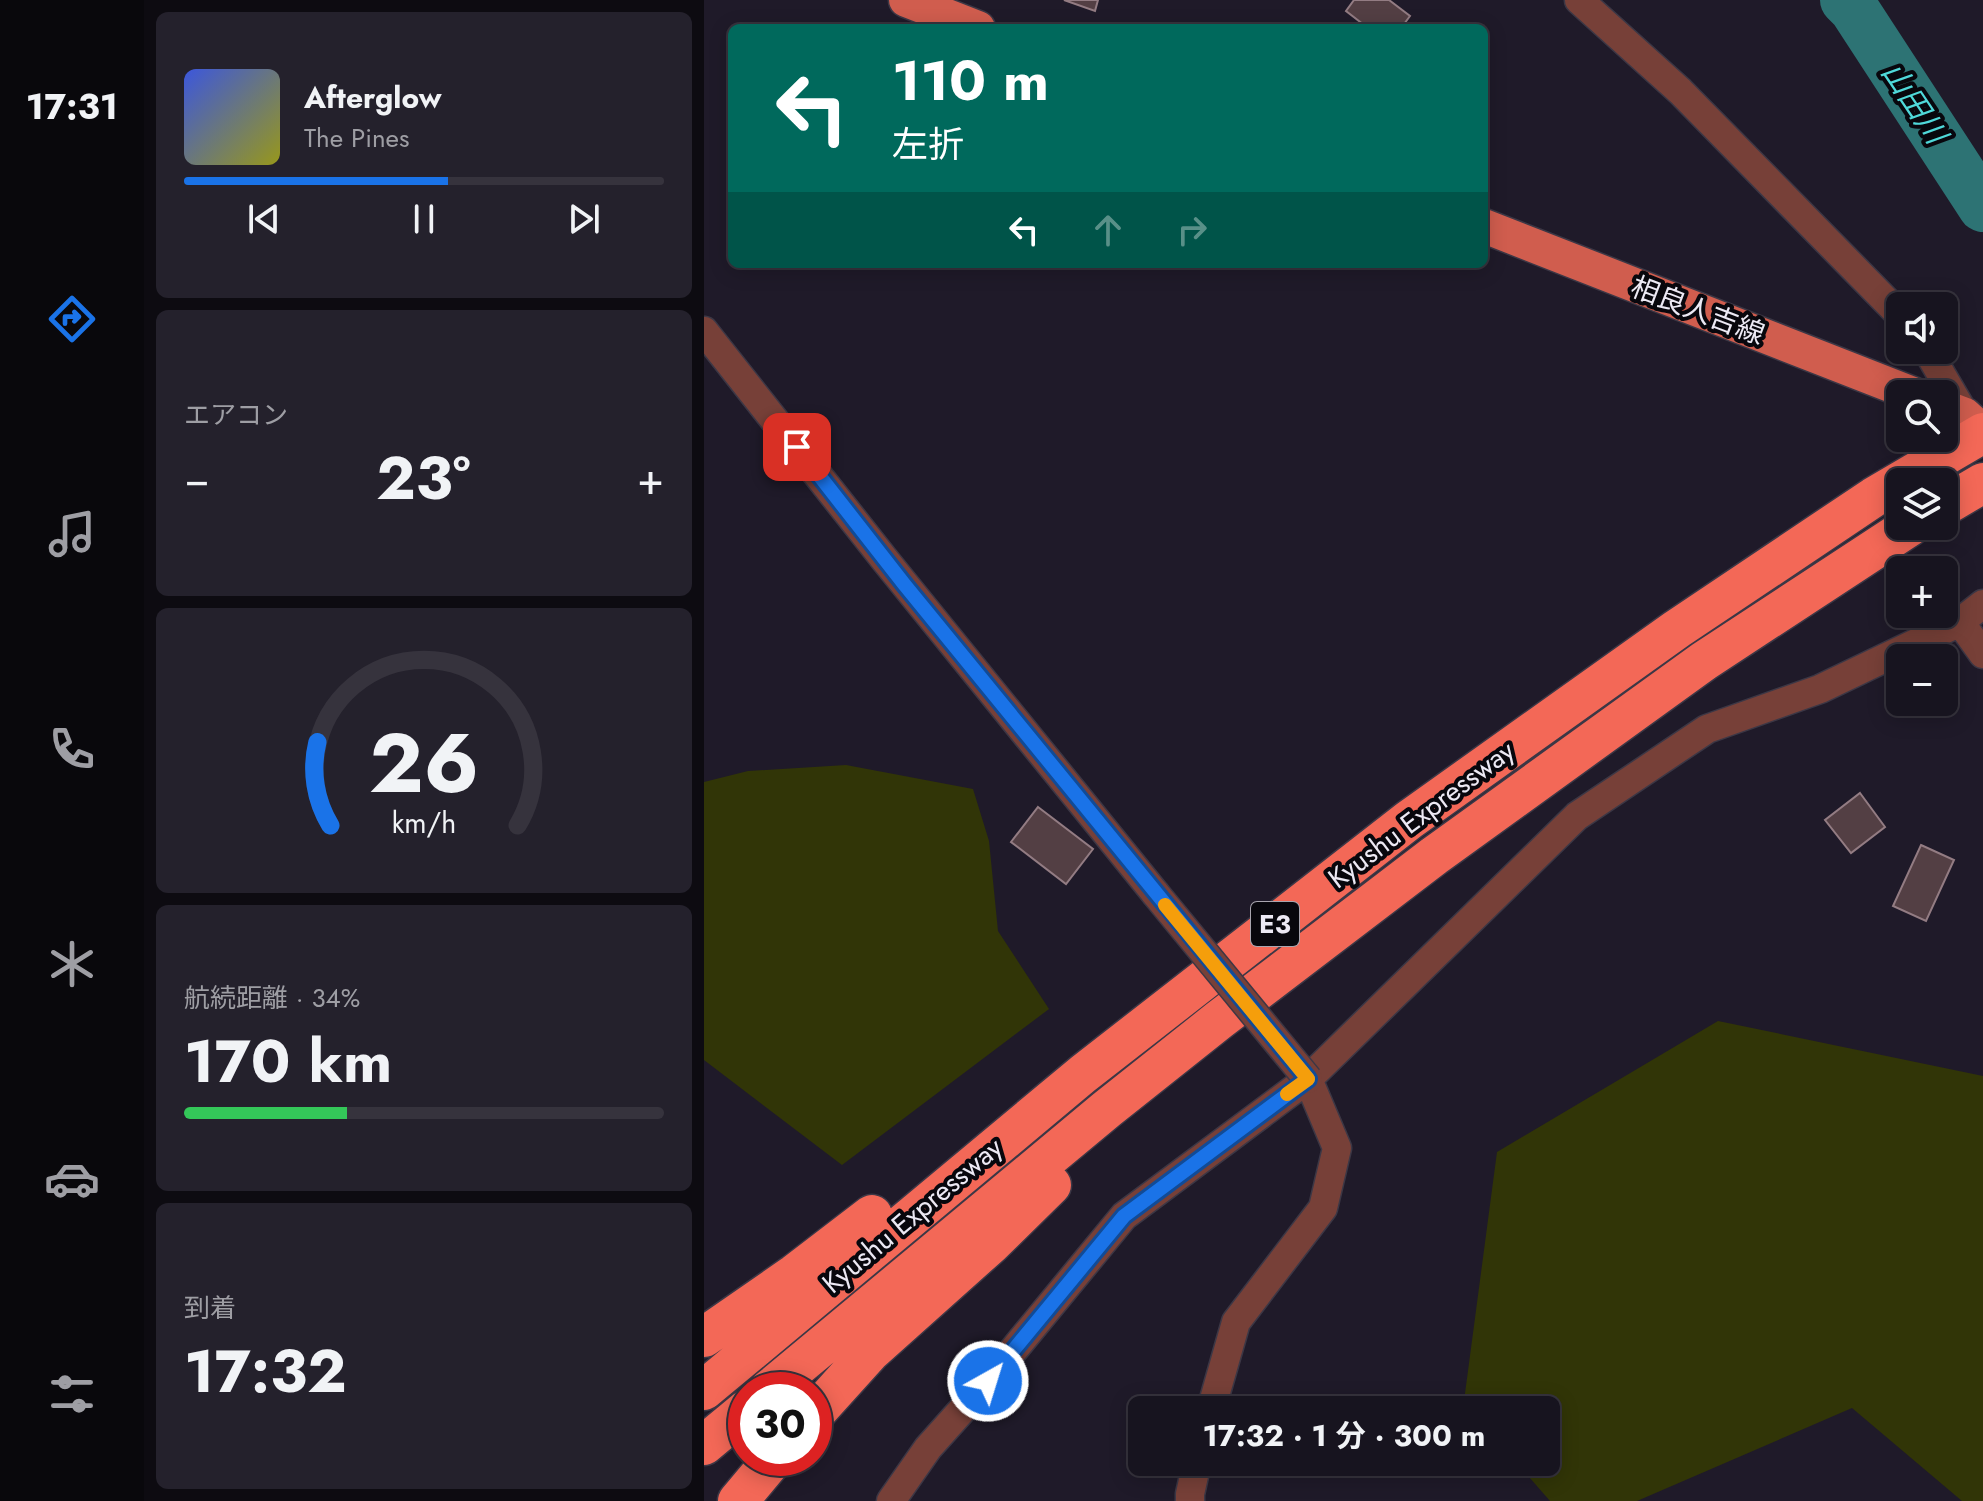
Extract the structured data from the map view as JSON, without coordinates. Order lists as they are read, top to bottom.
{
  "streets": {
    "highway": ["Kyushu Expressway", "E3"],
    "main road": ["相良人吉線"]
  },
  "water": ["山田川"],
  "page": {
    "tabs": "17:31",
    "turn": ["110 m", "左折"],
    "song": ["Afterglow", "The Pines"],
    "map_buttons": ["+", "−"],
    "tile": [
      "エアコン",
      ["航続距離 · 34%", "170 km"],
      ["到着", "17:32"]
    ],
    "heat": ["−", "23°", "+"],
    "limit": "30",
    "trip": "17:32 · 1 分 · 300 m",
    "gauge": ["26", "km/h"]
  }
}
